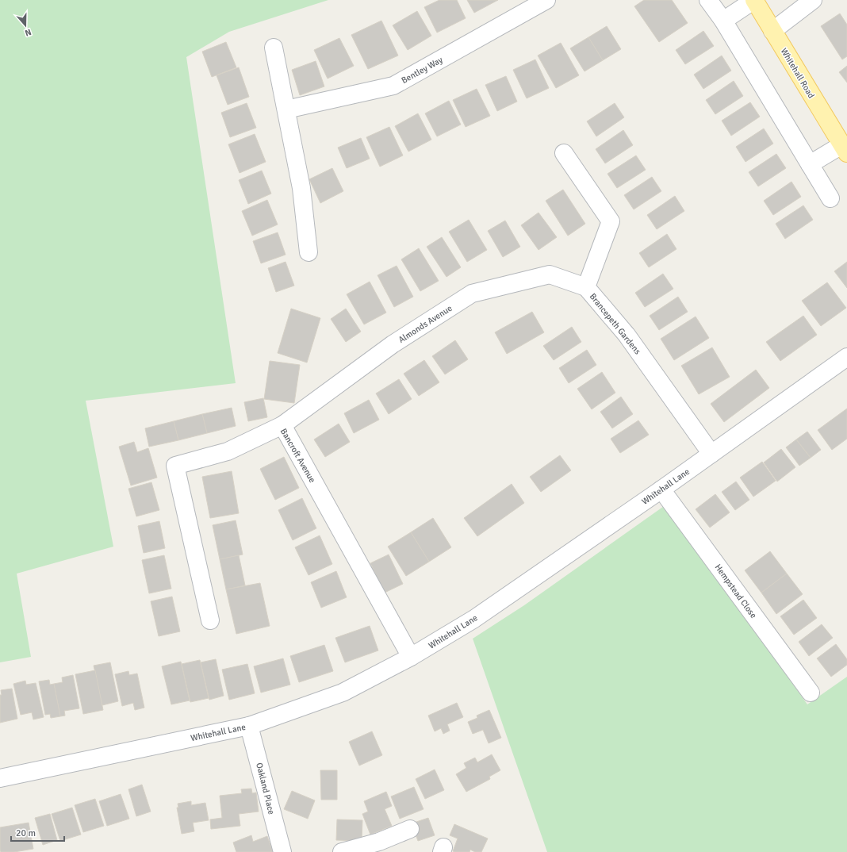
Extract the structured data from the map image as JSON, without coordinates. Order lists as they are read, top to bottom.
{
  "streets": {
    "main road": ["Whitehall Road"],
    "street": [
      "Bentley Way",
      "Almonds Avenue",
      "Brancepeth Gardens",
      "Bancroft Avenue",
      "Whitehall Lane",
      "Hempstead Close",
      "Oakland Place"
    ]
  },
  "crossings": [
    ["Almonds Avenue", "Brancepeth Gardens"],
    ["Almonds Avenue", "Bancroft Avenue"],
    ["Brancepeth Gardens", "Whitehall Lane"],
    ["Bancroft Avenue", "Whitehall Lane"],
    ["Whitehall Lane", "Hempstead Close"],
    ["Whitehall Lane", "Oakland Place"]
  ],
  "scale_bar": "20 m",
  "north": "bottom"
}
